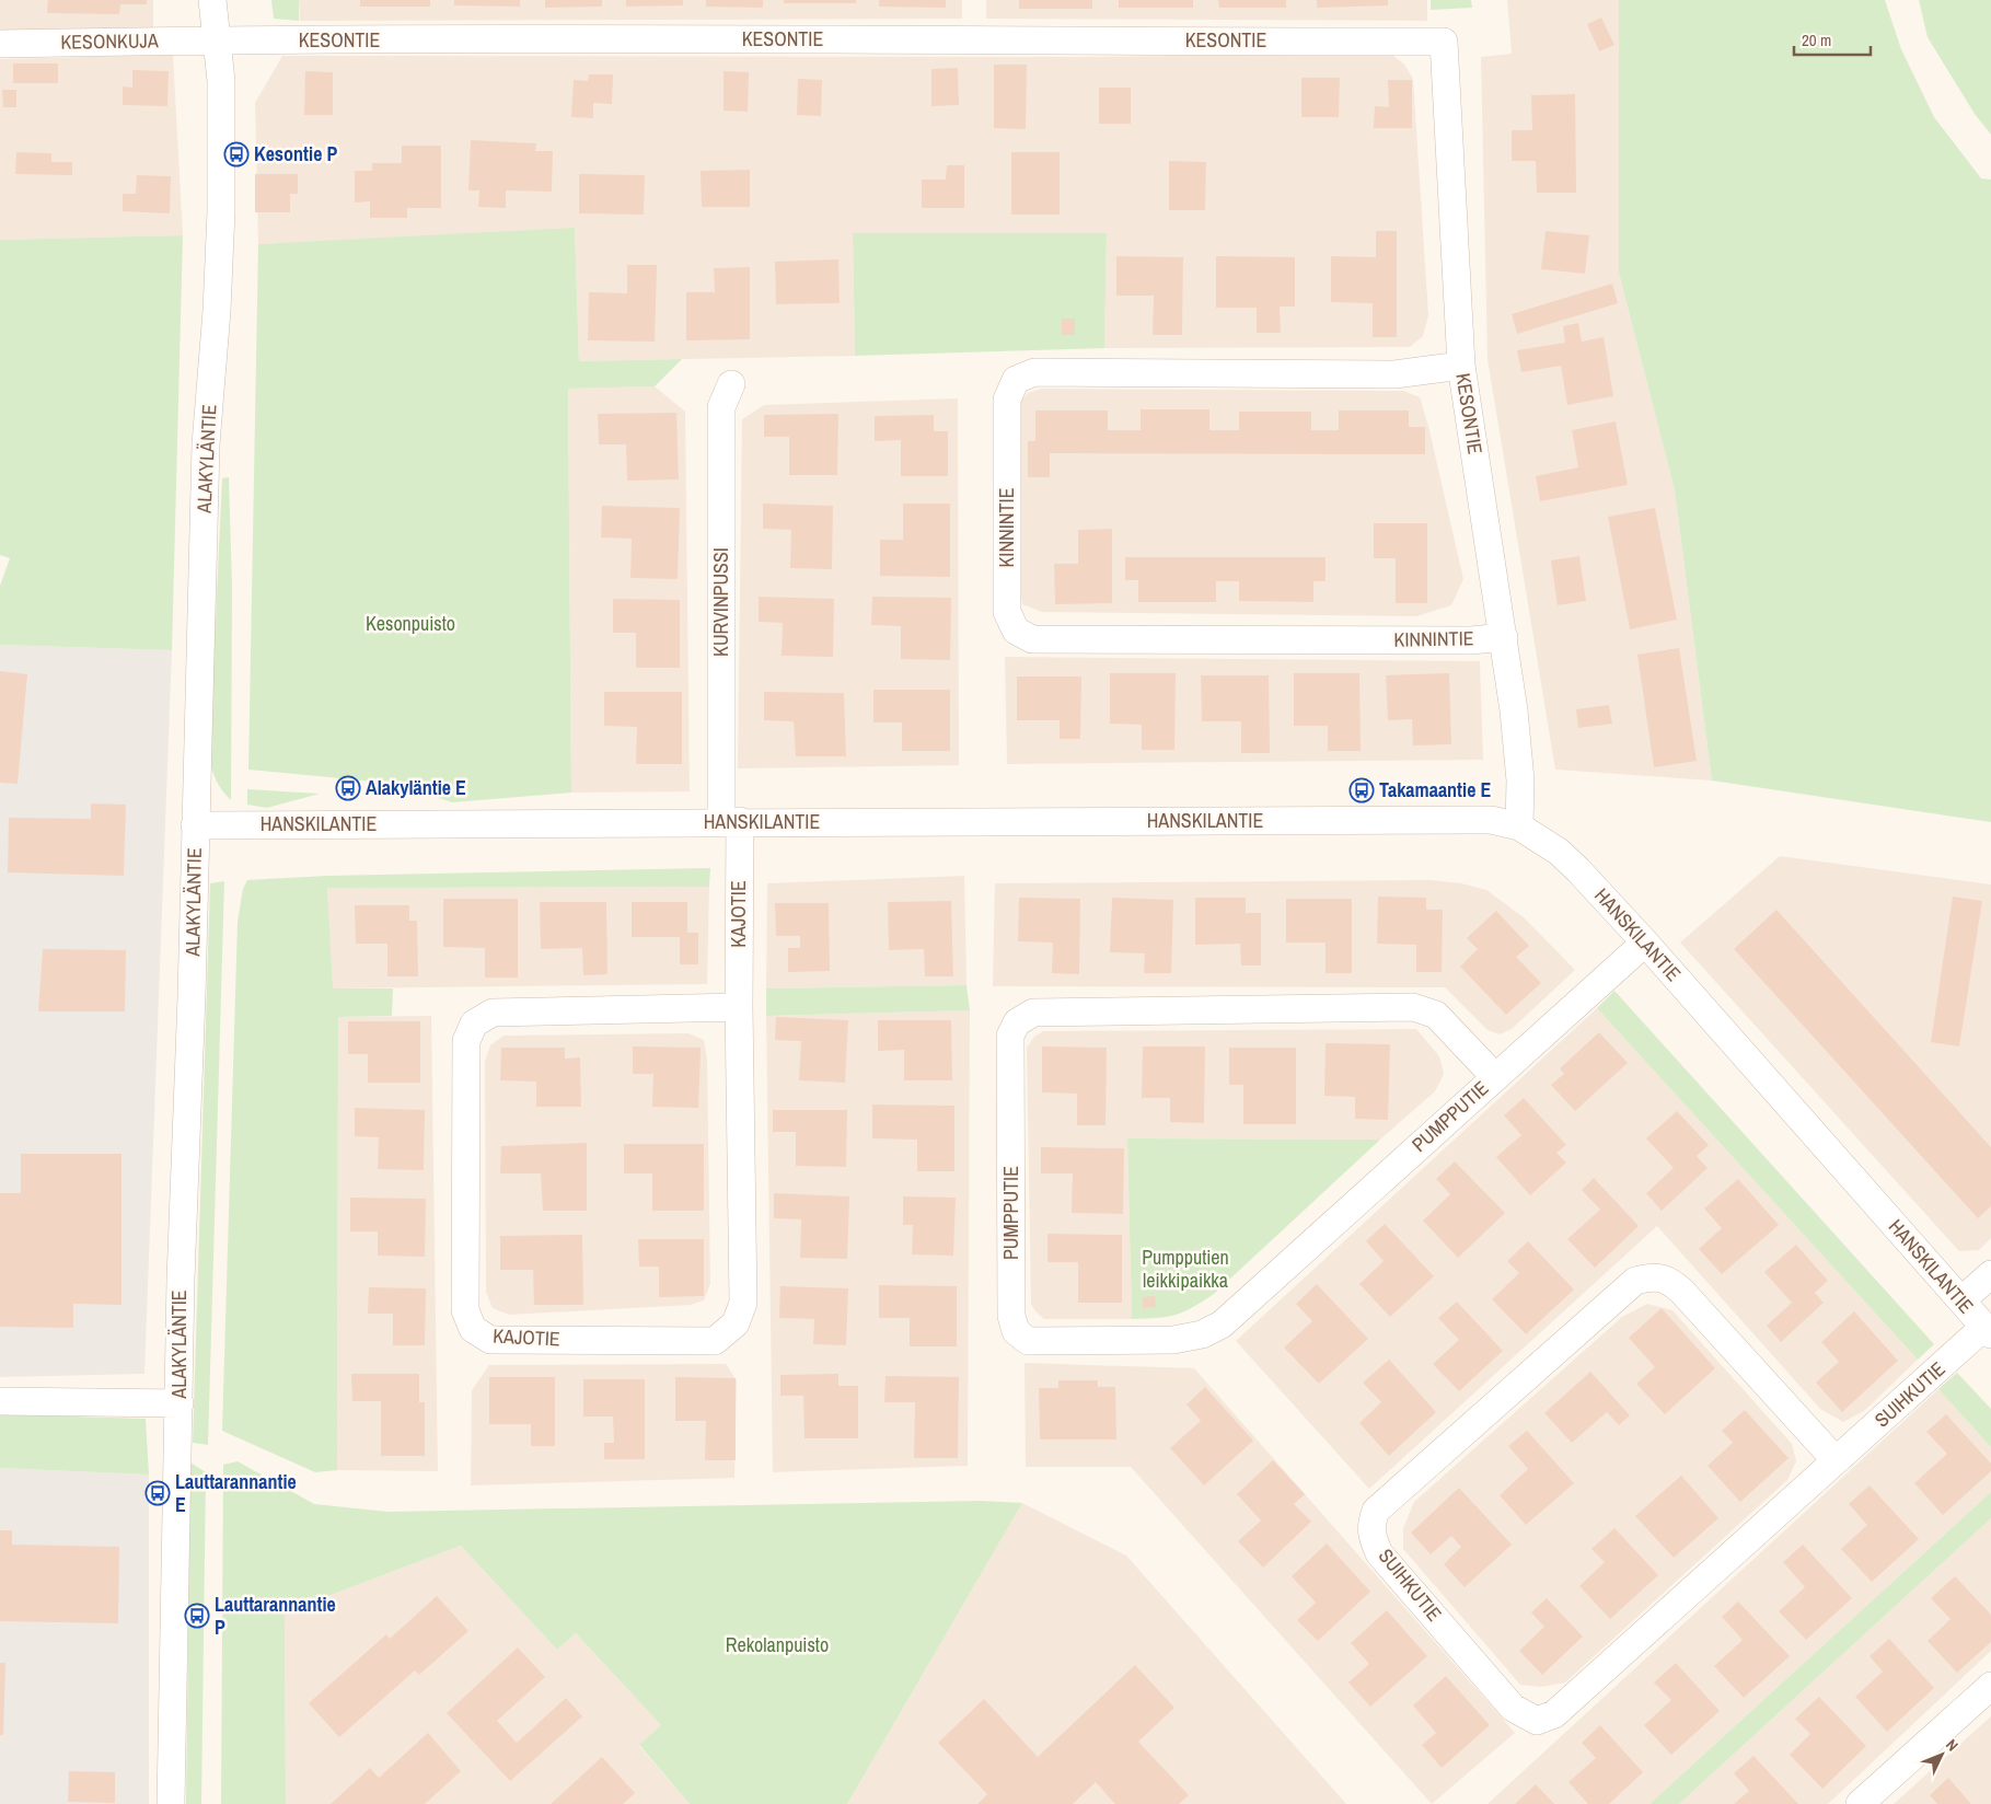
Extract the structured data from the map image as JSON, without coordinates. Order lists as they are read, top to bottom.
{
  "streets": {
    "street": [
      "KESONTIE",
      "KESONKUJA",
      "ALAKYLÄNTIE",
      "KINNINTIE",
      "KURVINPUSSI",
      "HANSKILANTIE",
      "KAJOTIE",
      "PUMPPUTIE",
      "SUIHKUTIE"
    ]
  },
  "crossings": [
    ["KESONTIE", "KESONKUJA"],
    ["KESONTIE", "ALAKYLÄNTIE"],
    ["KESONTIE", "KINNINTIE"],
    ["KESONTIE", "HANSKILANTIE"],
    ["KESONKUJA", "ALAKYLÄNTIE"],
    ["ALAKYLÄNTIE", "HANSKILANTIE"],
    ["KURVINPUSSI", "HANSKILANTIE"],
    ["KURVINPUSSI", "KAJOTIE"],
    ["HANSKILANTIE", "KAJOTIE"],
    ["HANSKILANTIE", "PUMPPUTIE"],
    ["HANSKILANTIE", "SUIHKUTIE"]
  ],
  "parks": ["Kesonpuisto", "Pumpputien leikkipaikka", "Rekolanpuisto"],
  "places": {
    "bus stop": [
      "Kesontie P",
      "Alakyläntie E",
      "Takamaantie E",
      "Lauttarannantie E",
      "Lauttarannantie P"
    ]
  },
  "scale_bar": "20 m",
  "north": "top right"
}
